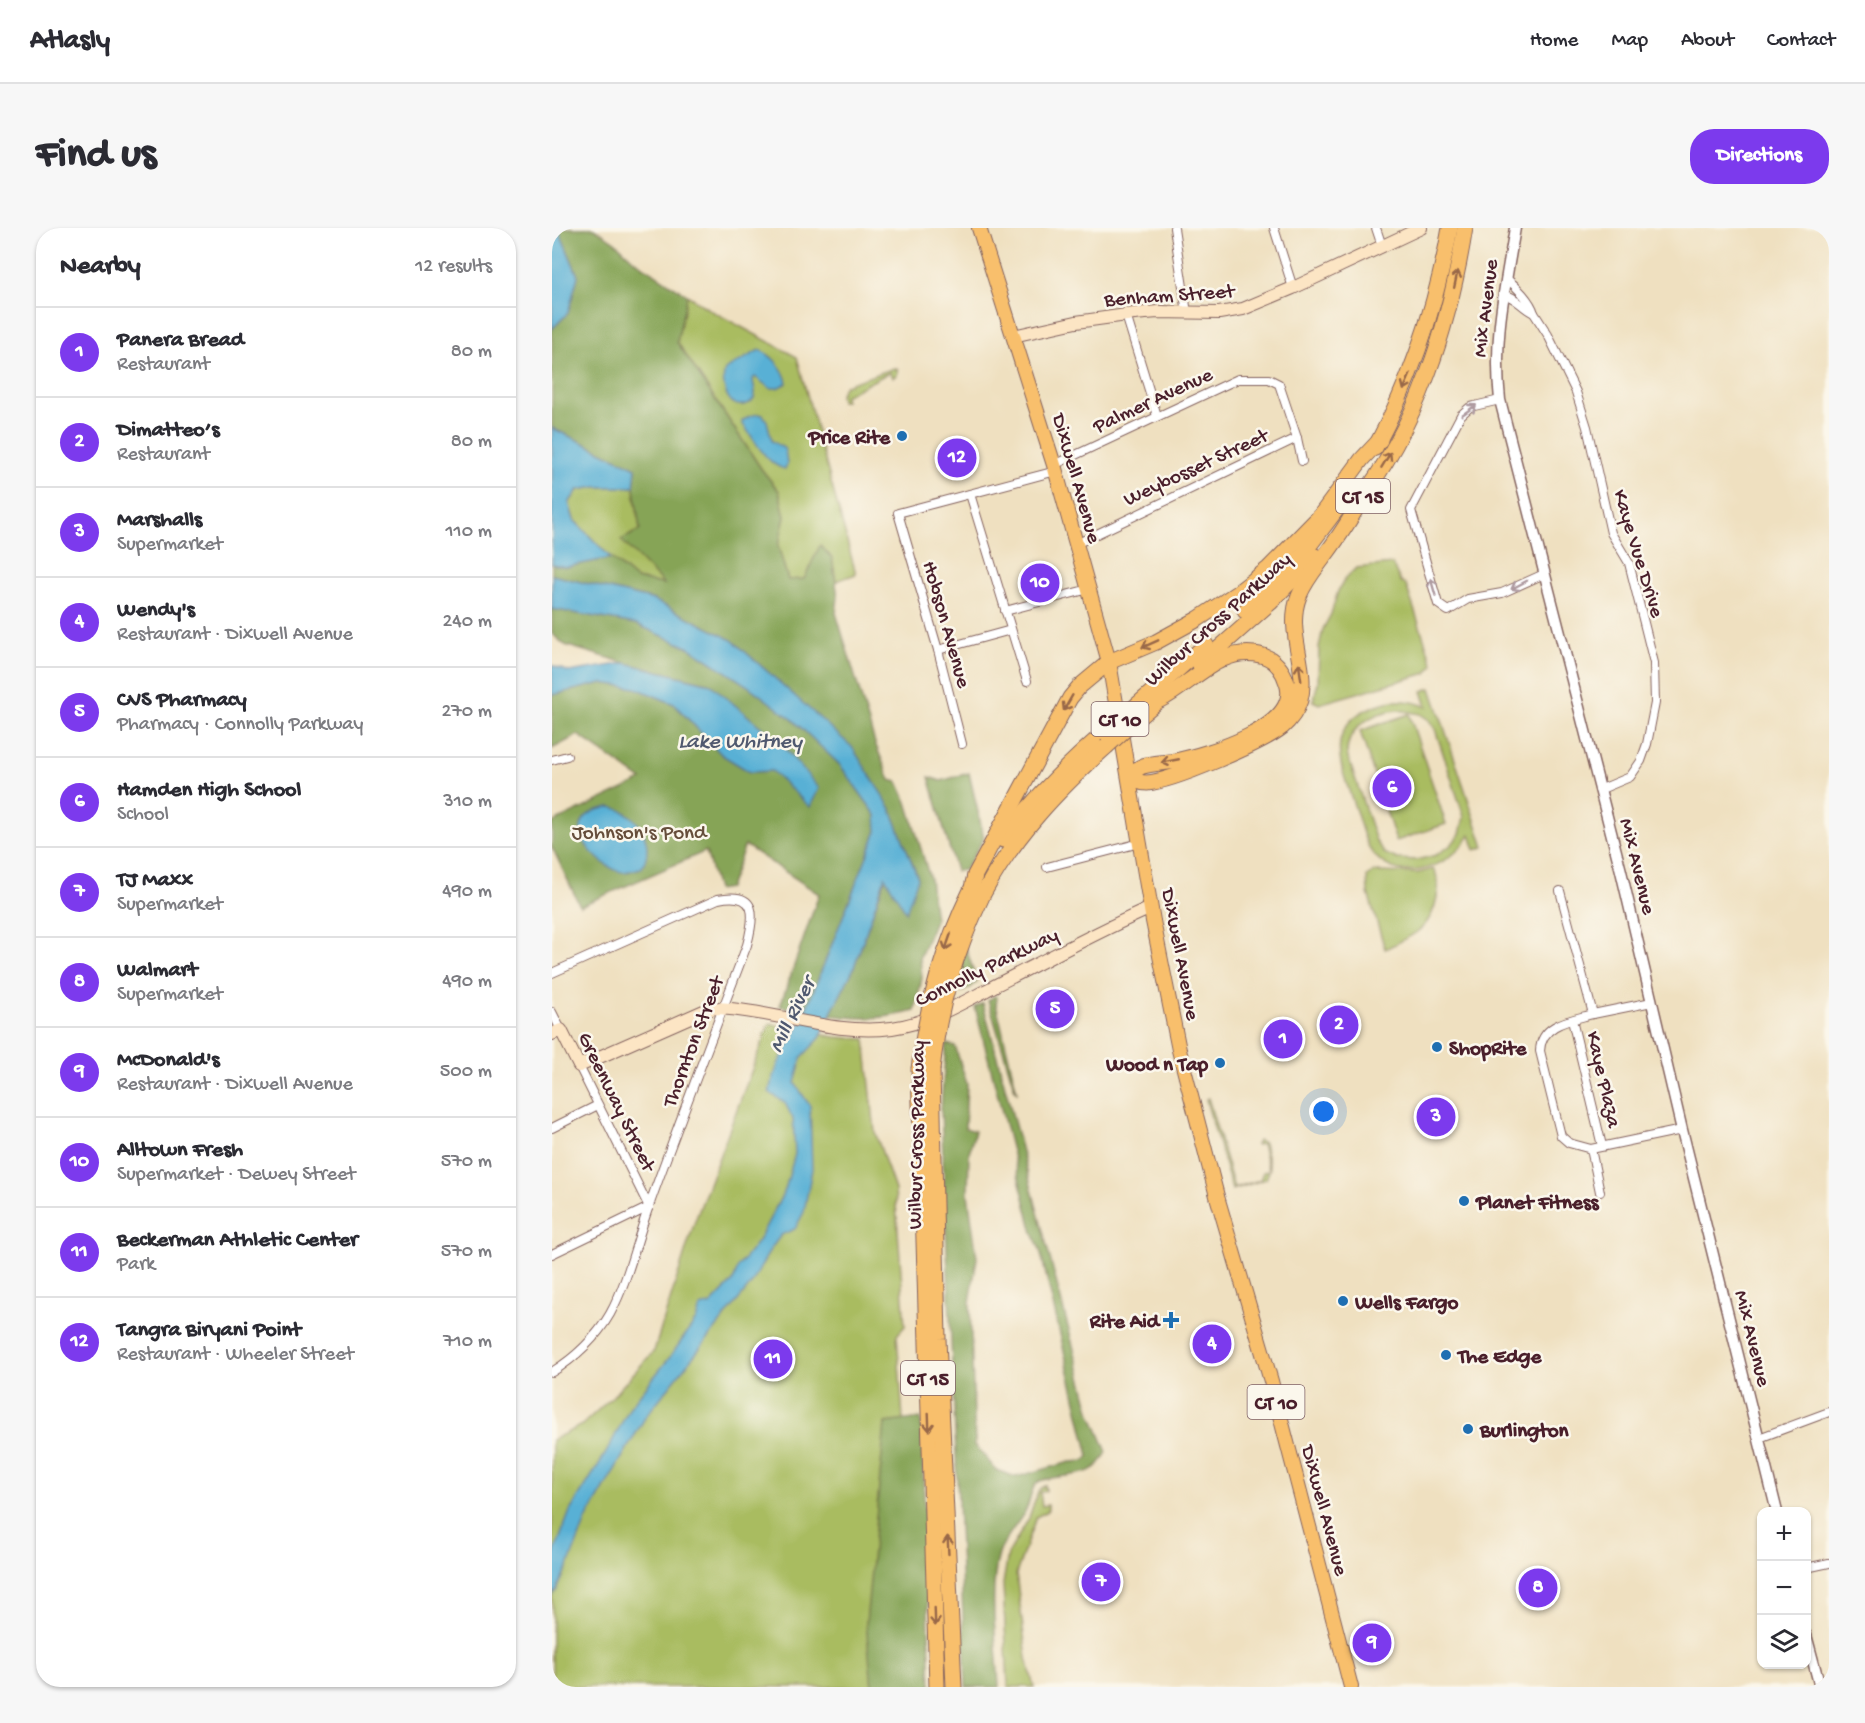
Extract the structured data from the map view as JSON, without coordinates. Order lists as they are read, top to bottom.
{
  "streets": {
    "highway": ["CT 15", "Wilbur Cross Parkway"],
    "main road": [
      "Benham Street",
      "Dixwell Avenue",
      "CT 10",
      "Connolly Parkway",
      "Greenway Street"
    ],
    "street": [
      "Mix Avenue",
      "Palmer Avenue",
      "Weybosset Street",
      "Kaye Vue Drive",
      "Hobson Avenue",
      "Thornton Street",
      "Kaye Plaza"
    ]
  },
  "crossings": [
    ["Benham Street", "Dixwell Avenue"],
    ["Mix Avenue", "Kaye Vue Drive"],
    ["Mix Avenue", "Kaye Plaza"],
    ["Palmer Avenue", "Weybosset Street"],
    ["Palmer Avenue", "Dixwell Avenue"],
    ["Palmer Avenue", "Hobson Avenue"],
    ["Weybosset Street", "Dixwell Avenue"],
    ["Dixwell Avenue", "Connolly Parkway"],
    ["Connolly Parkway", "Thornton Street"],
    ["Thornton Street", "Greenway Street"]
  ],
  "water": ["Lake Whitney", "Mill River"],
  "parks": ["Johnson's Pond"],
  "places": {
    "other": [
      "Price Rite",
      "ShopRite",
      "Wood n Tap",
      "Planet Fitness",
      "Wells Fargo",
      "The Edge",
      "Burlington"
    ],
    "health": ["Rite Aid"]
  },
  "page": {
    "header": "Atlasly",
    "nav": [
      "Home",
      "Map",
      "About",
      "Contact"
    ],
    "buttons": "Directions",
    "title": "Find us",
    "heading": ["Nearby", "12 results"],
    "list": [
      {
        "mark": "1",
        "name": "Panera Bread",
        "note": "Restaurant",
        "value": "80 m"
      },
      {
        "mark": "2",
        "name": "Dimatteo’s",
        "note": "Restaurant",
        "value": "80 m"
      },
      {
        "mark": "3",
        "name": "Marshalls",
        "note": "Supermarket",
        "value": "110 m"
      },
      {
        "mark": "4",
        "name": "Wendy's",
        "note": "Restaurant · Dixwell Avenue",
        "value": "240 m"
      },
      {
        "mark": "5",
        "name": "CVS Pharmacy",
        "note": "Pharmacy · Connolly Parkway",
        "value": "270 m"
      },
      {
        "mark": "6",
        "name": "Hamden High School",
        "note": "School",
        "value": "310 m"
      },
      {
        "mark": "7",
        "name": "TJ Maxx",
        "note": "Supermarket",
        "value": "490 m"
      },
      {
        "mark": "8",
        "name": "Walmart",
        "note": "Supermarket",
        "value": "490 m"
      },
      {
        "mark": "9",
        "name": "McDonald's",
        "note": "Restaurant · Dixwell Avenue",
        "value": "500 m"
      },
      {
        "mark": "10",
        "name": "Alltown Fresh",
        "note": "Supermarket · Dewey Street",
        "value": "570 m"
      },
      {
        "mark": "11",
        "name": "Beckerman Athletic Center",
        "note": "Park",
        "value": "570 m"
      },
      {
        "mark": "12",
        "name": "Tangra Biryani Point",
        "note": "Restaurant · Wheeler Street",
        "value": "710 m"
      }
    ],
    "pins": [
      "12",
      "10",
      "6",
      "5",
      "2",
      "1",
      "3",
      "4",
      "11",
      "7",
      "8",
      "9"
    ],
    "map_buttons": ["+", "−"]
  }
}
